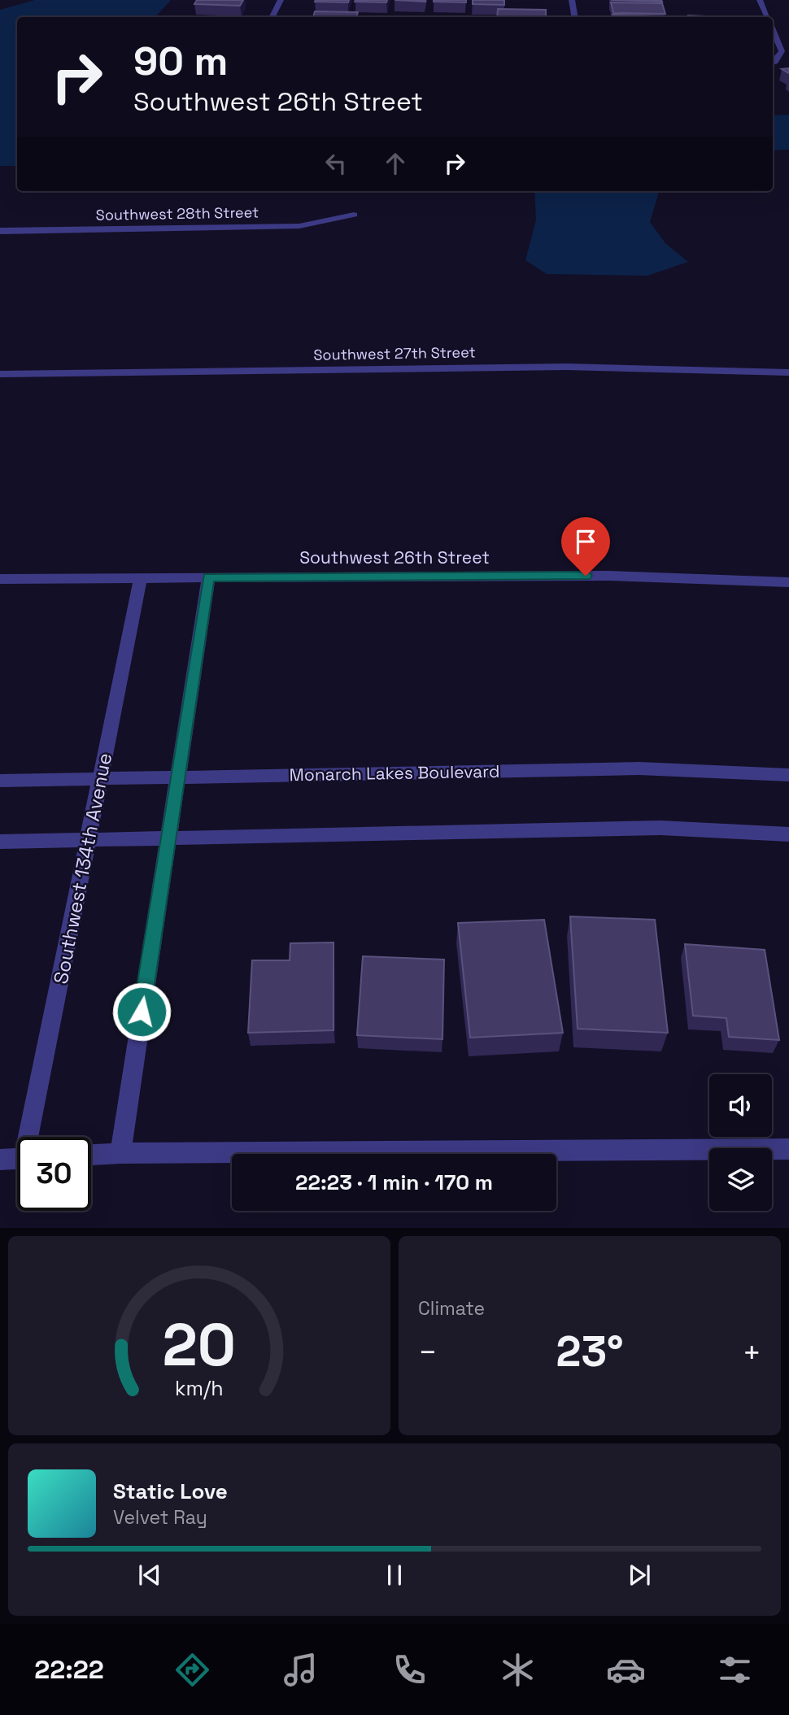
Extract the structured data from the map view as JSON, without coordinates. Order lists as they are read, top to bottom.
{
  "streets": {
    "street": [
      "Southwest 28th Street",
      "Southwest 27th Street",
      "Southwest 26th Street",
      "Monarch Lakes Boulevard",
      "Southwest 134th Avenue"
    ]
  },
  "crossings": [
    ["Southwest 26th Street", "Southwest 134th Avenue"],
    ["Monarch Lakes Boulevard", "Southwest 134th Avenue"]
  ],
  "page": {
    "turn": ["90 m", "Southwest 26th Street"],
    "limit": "30",
    "trip": "22:23 · 1 min · 170 m",
    "tile": "Climate",
    "heat": ["−", "23°", "+"],
    "song": ["Static Love", "Velvet Ray"],
    "tabs": "22:22",
    "gauge": ["20", "km/h"]
  }
}
